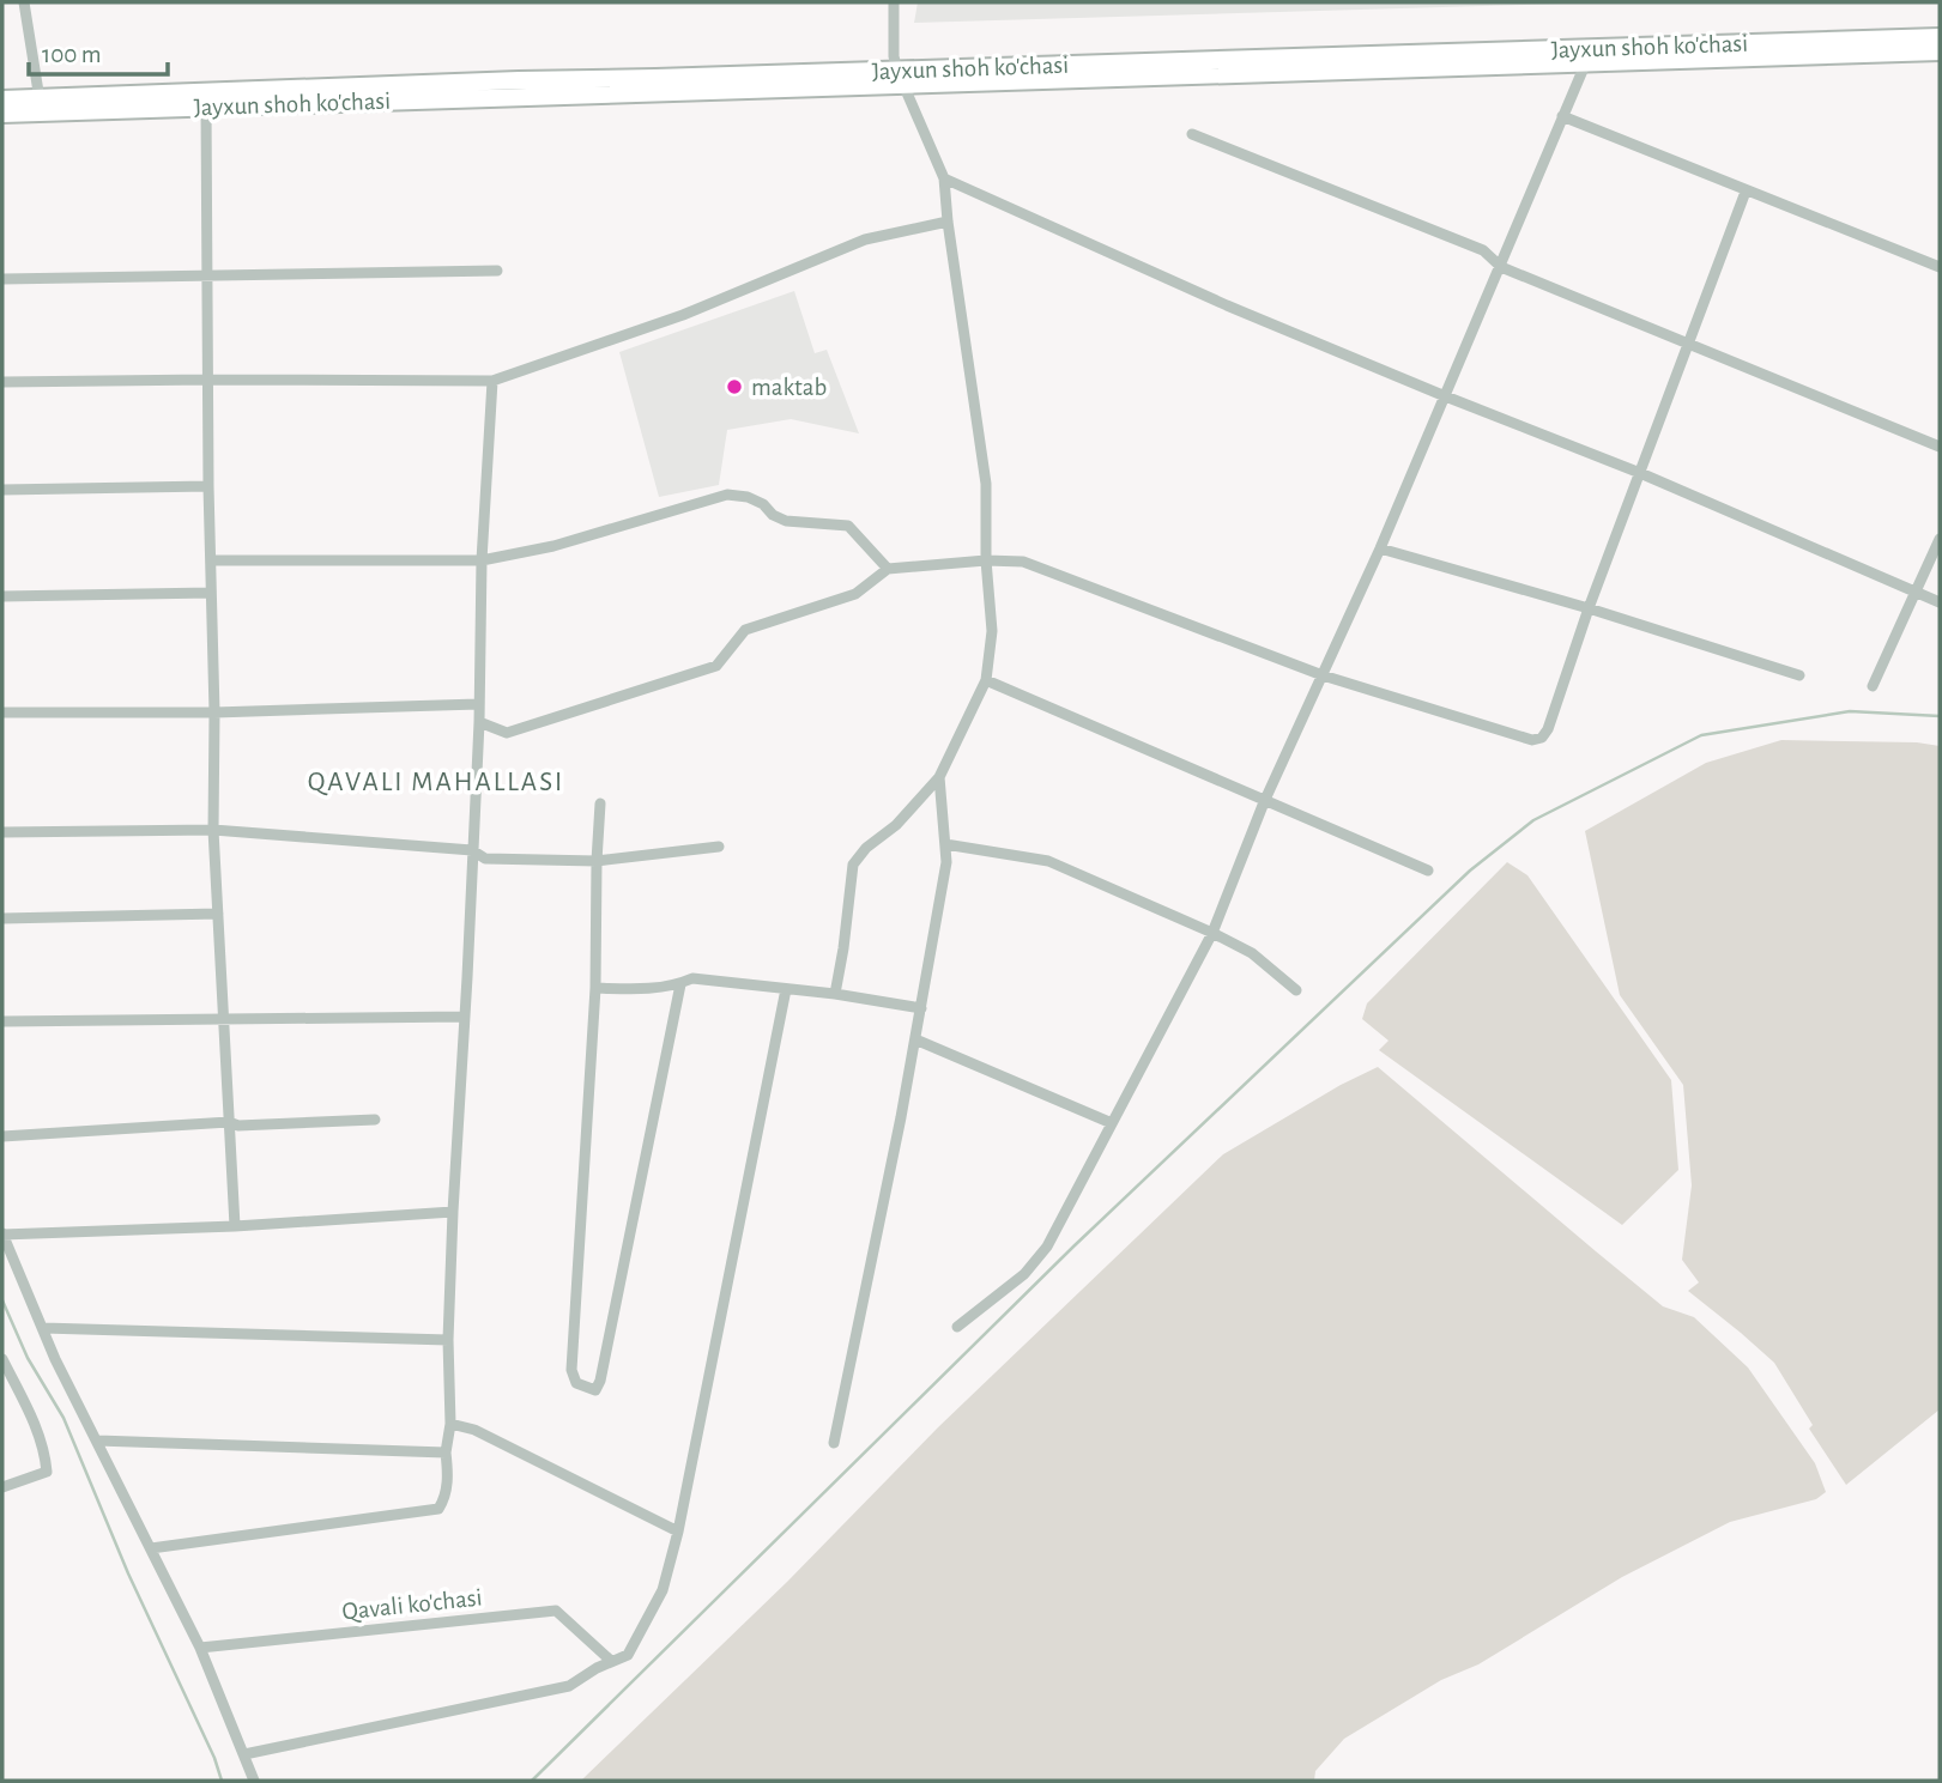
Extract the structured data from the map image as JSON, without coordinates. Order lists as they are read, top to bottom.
{
  "streets": {
    "highway": ["Jayxun shoh ko'chasi"],
    "street": ["Qavali ko'chasi"]
  },
  "districts": ["QAVALI MAHALLASI"],
  "places": ["maktab"],
  "scale_bar": "100 m"
}
